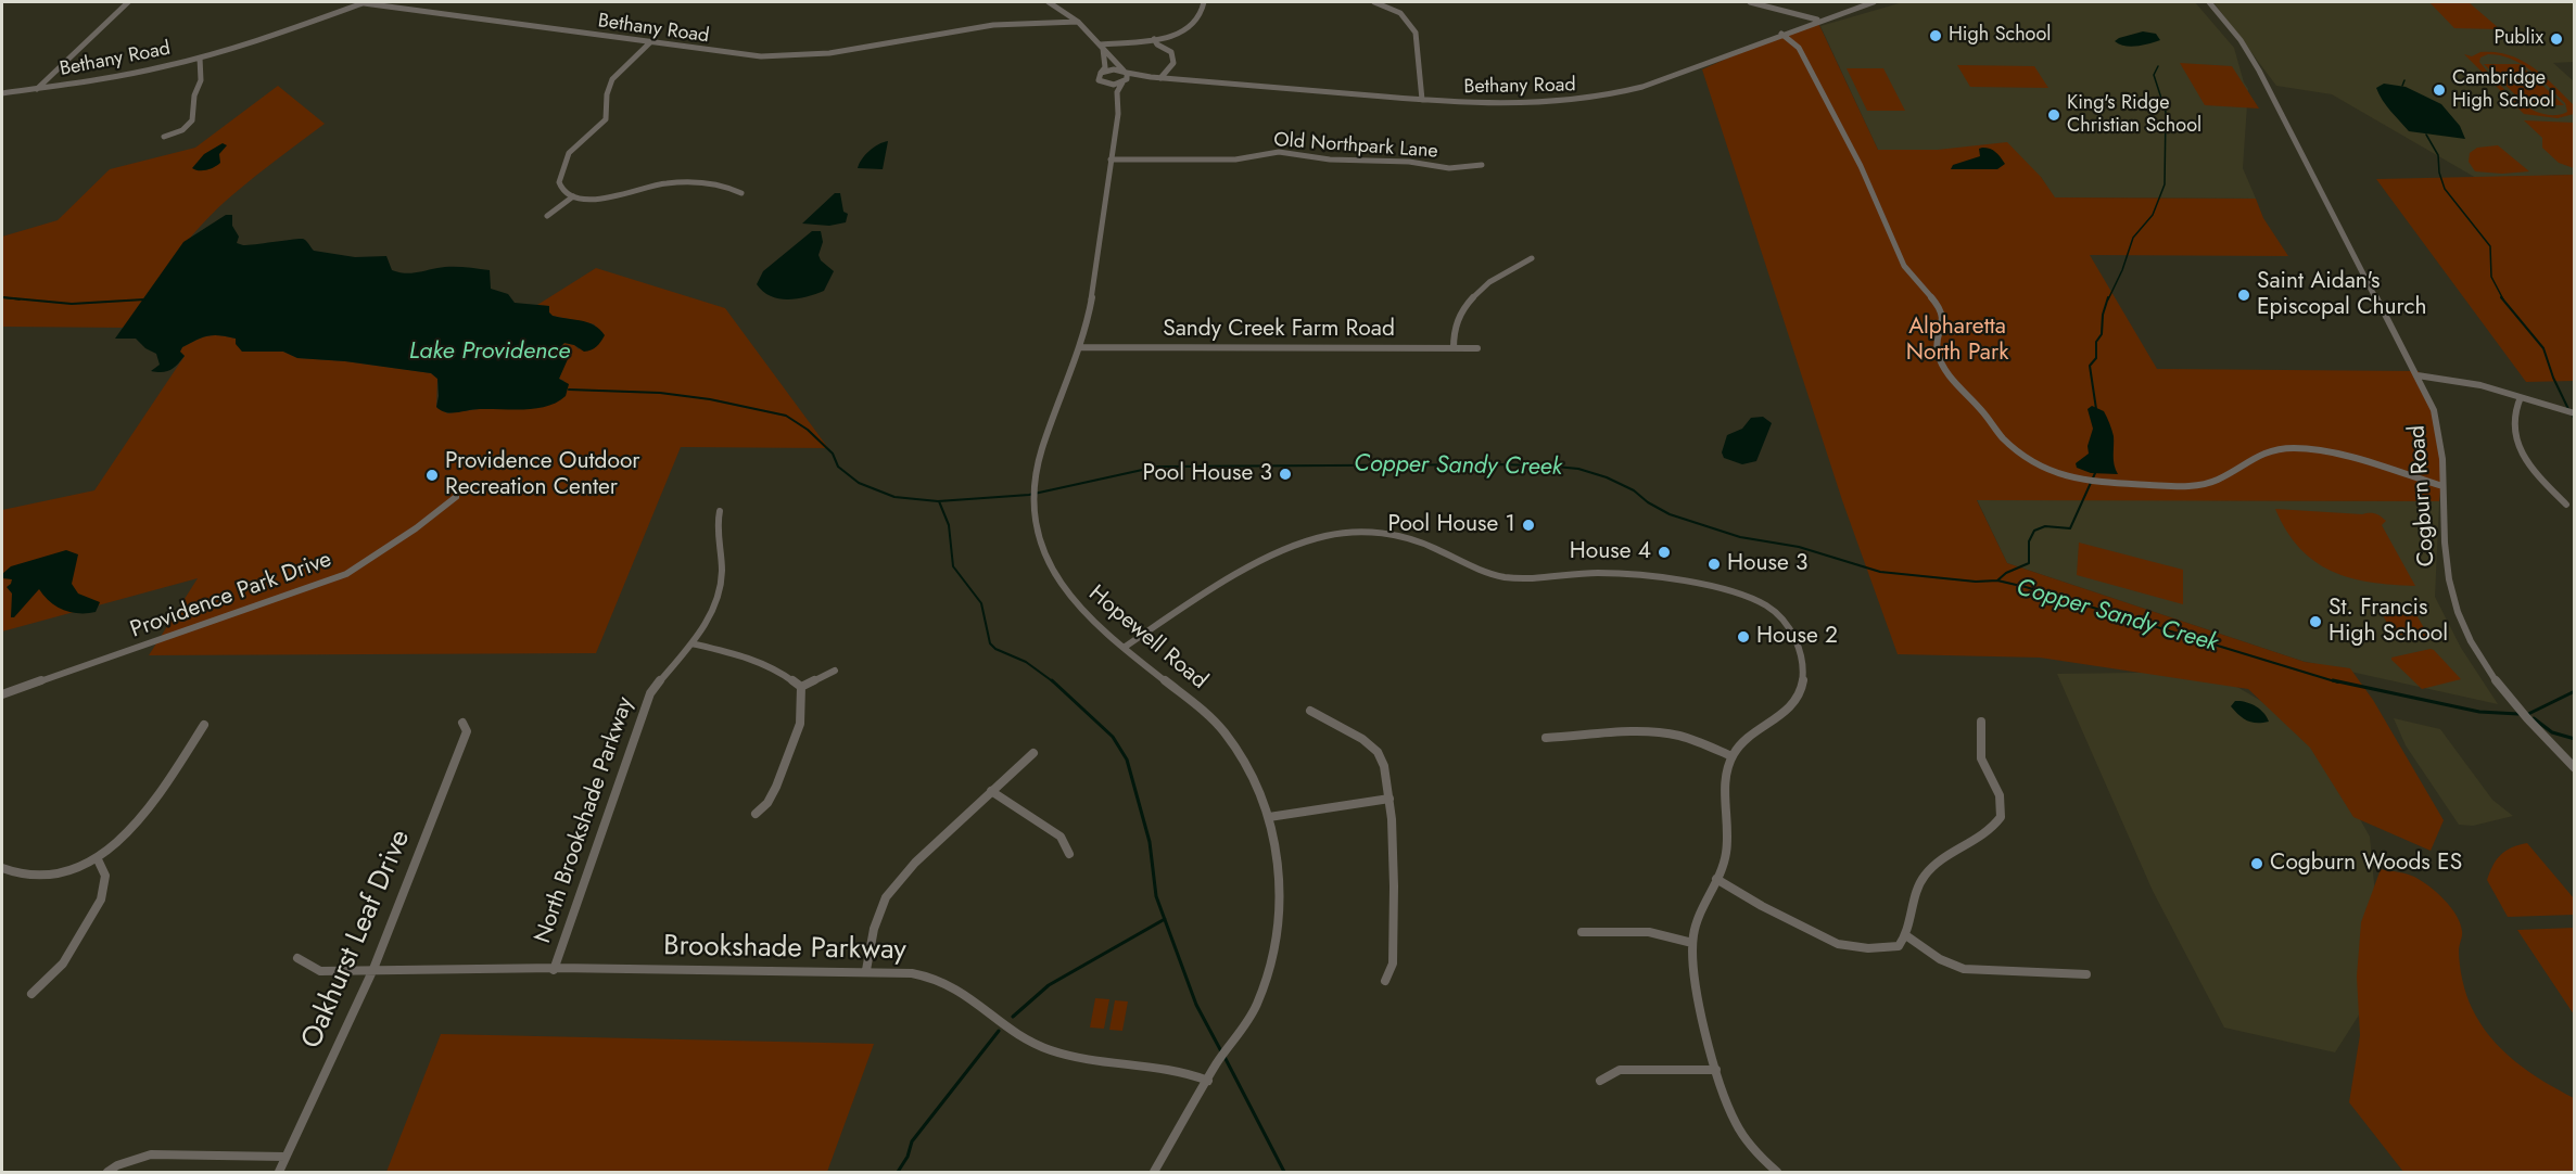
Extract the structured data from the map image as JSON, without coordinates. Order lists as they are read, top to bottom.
{
  "streets": {
    "street": [
      "Bethany Road",
      "Old Northpark Lane",
      "Sandy Creek Farm Road",
      "Cogburn Road",
      "Providence Park Drive",
      "Hopewell Road",
      "North Brookshade Parkway",
      "Oakhurst Leaf Drive",
      "Brookshade Parkway"
    ]
  },
  "crossings": [
    ["Bethany Road", "Hopewell Road"],
    ["Old Northpark Lane", "Hopewell Road"],
    ["Sandy Creek Farm Road", "Hopewell Road"],
    ["Hopewell Road", "Brookshade Parkway"],
    ["North Brookshade Parkway", "Brookshade Parkway"],
    ["Oakhurst Leaf Drive", "Brookshade Parkway"]
  ],
  "water": ["Lake Providence", "Copper Sandy Creek"],
  "parks": ["Alpharetta North Park"],
  "places": [
    "High School",
    "Publix",
    "Cambridge High School",
    "King's Ridge Christian School",
    "Saint Aidan's Episcopal Church",
    "Pool House 3",
    "Providence Outdoor Recreation Center",
    "Pool House 1",
    "House 4",
    "House 3",
    "St. Francis High School",
    "House 2",
    "Cogburn Woods ES"
  ]
}
